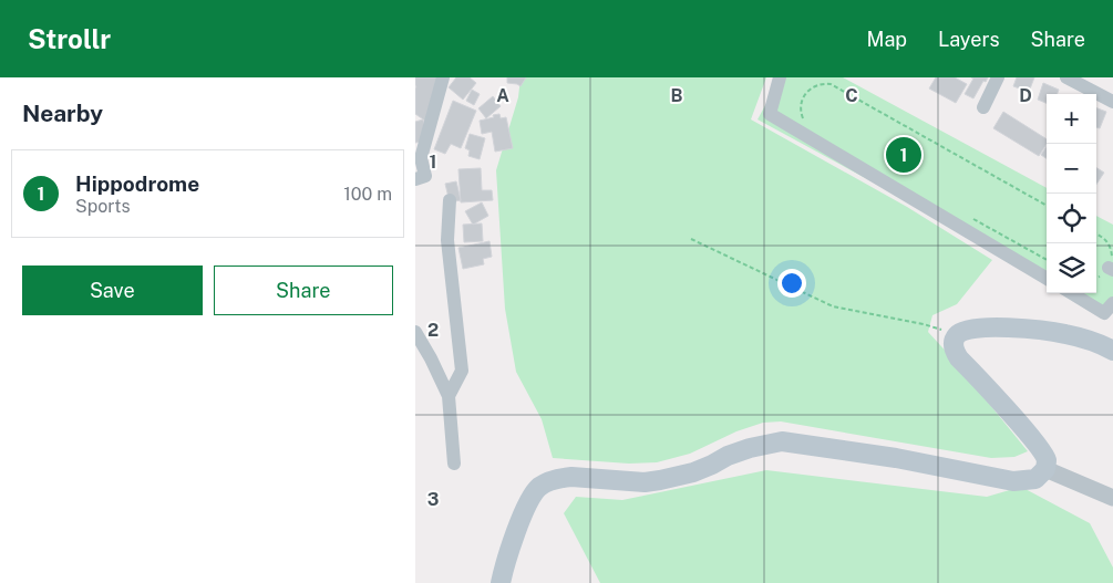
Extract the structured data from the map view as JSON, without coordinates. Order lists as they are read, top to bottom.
{
  "page": {
    "header": "Strollr",
    "nav": ["Map", "Layers", "Share"],
    "heading": "Nearby",
    "map_buttons": ["+", "−"],
    "pins": "1",
    "list": [
      {
        "mark": "1",
        "name": "Hippodrome",
        "note": "Sports",
        "value": "100 m"
      }
    ],
    "buttons": ["Save", "Share"]
  },
  "grid": {
    "columns": [
      "A",
      "B",
      "C",
      "D"
    ],
    "rows": ["1", "2", "3"]
  }
}
